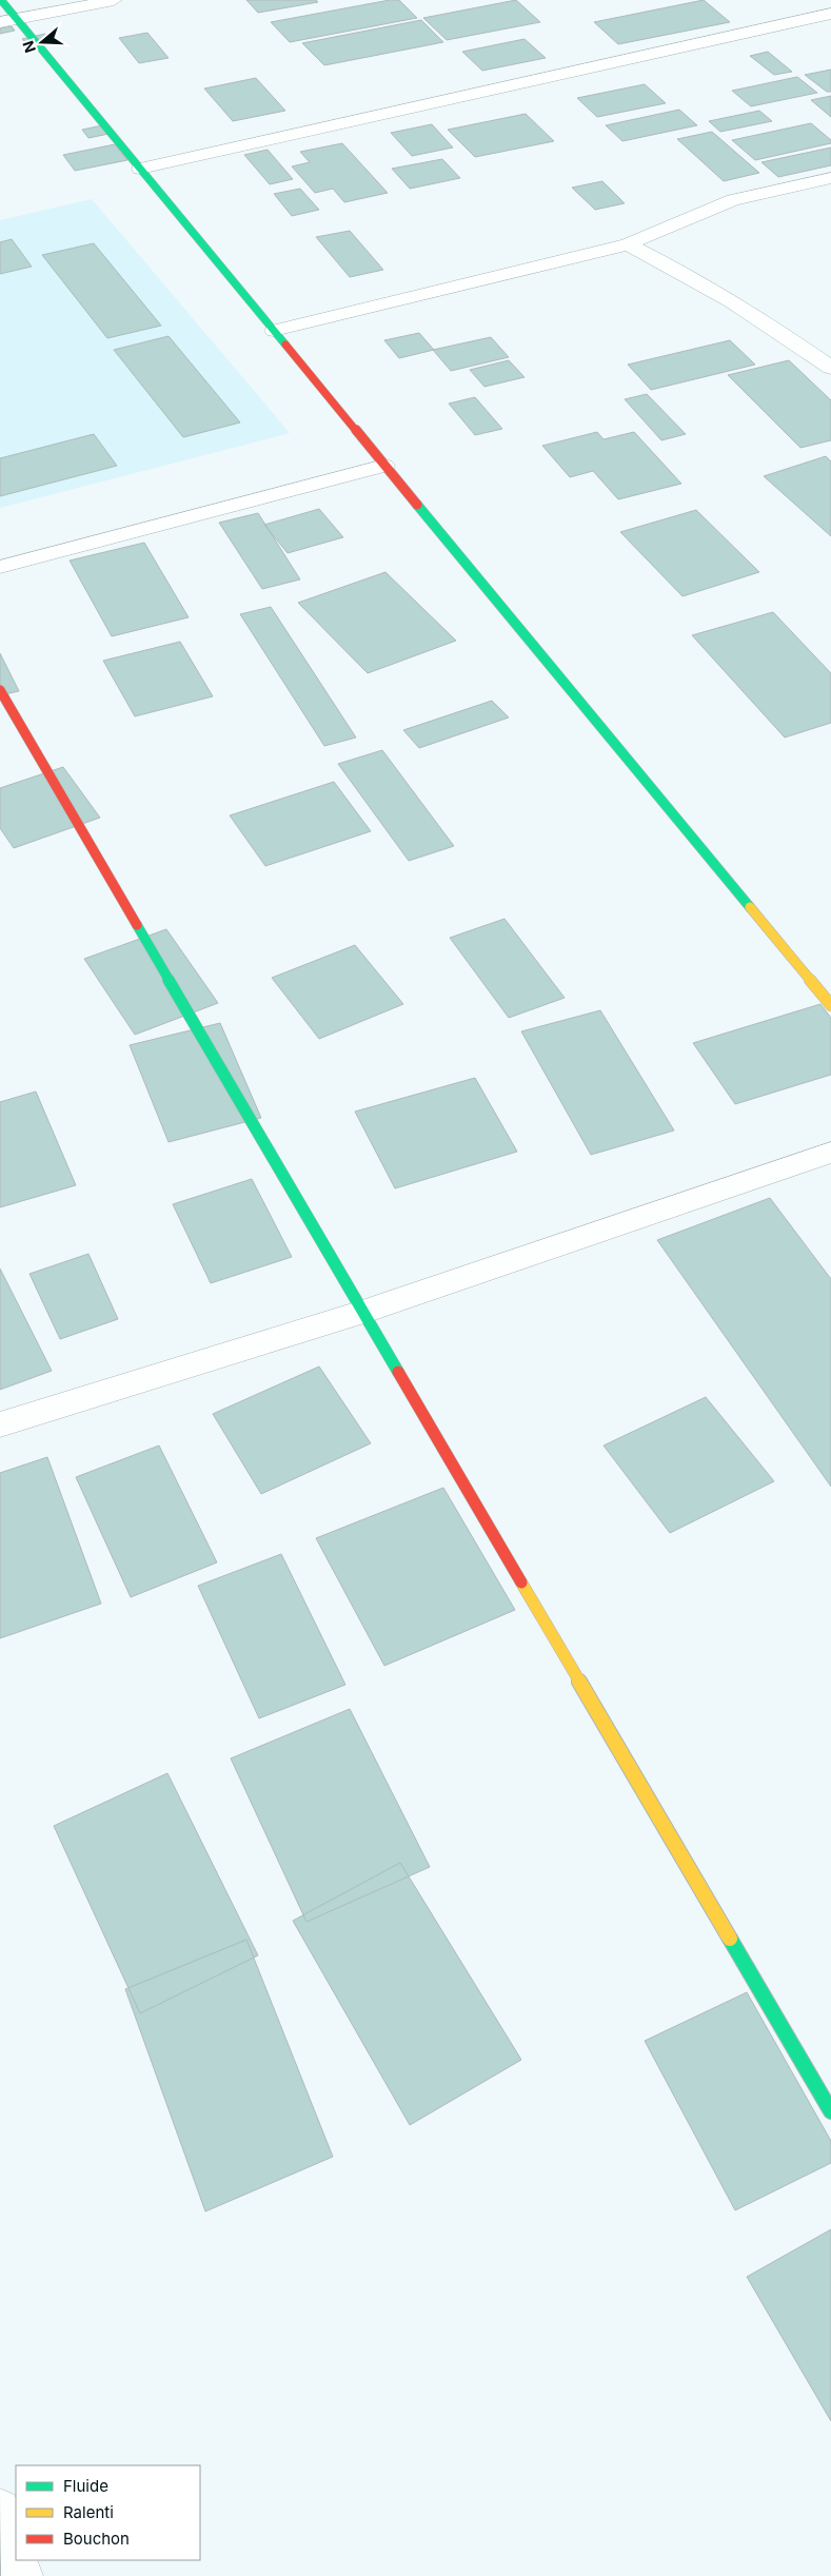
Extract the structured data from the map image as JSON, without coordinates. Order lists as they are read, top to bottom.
{
  "legend": ["Fluide", "Ralenti", "Bouchon"],
  "north": "left"
}
